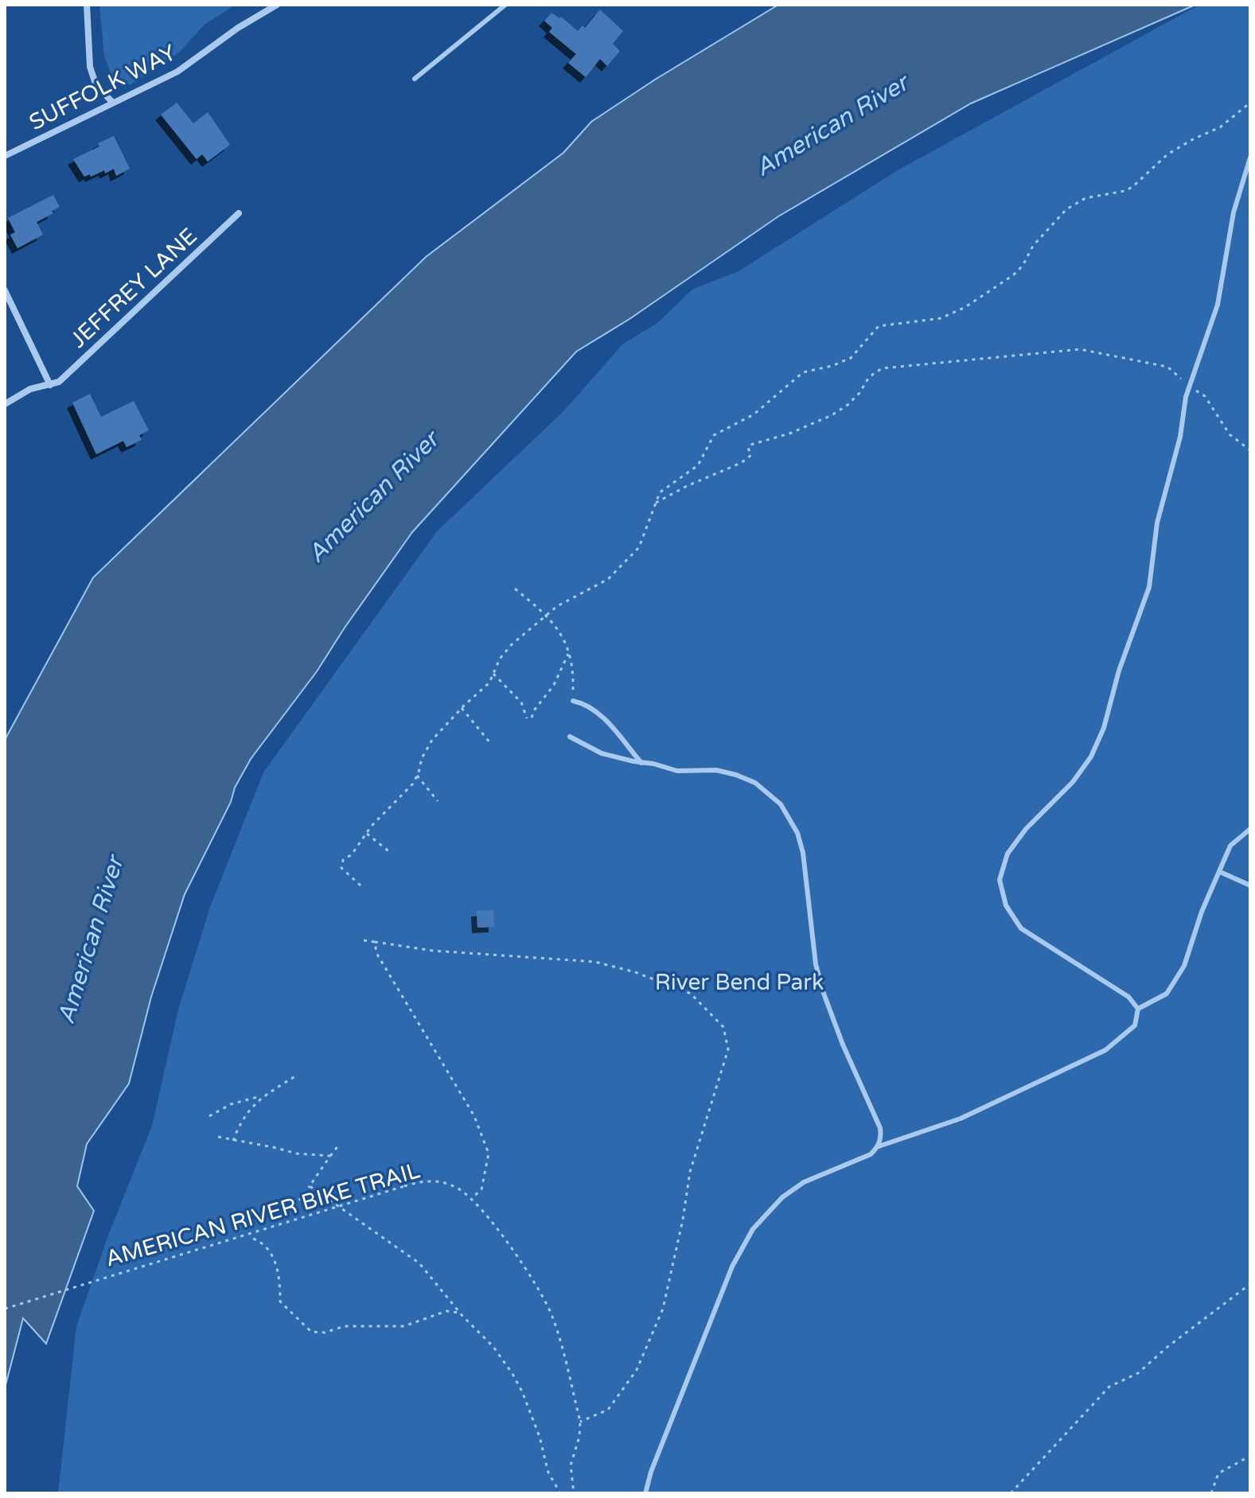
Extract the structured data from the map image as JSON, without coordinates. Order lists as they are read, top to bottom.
{
  "streets": {
    "street": ["SUFFOLK WAY", "JEFFREY LANE"],
    "path": ["AMERICAN RIVER BIKE TRAIL"]
  },
  "water": ["American River"],
  "parks": ["River Bend Park"]
}
